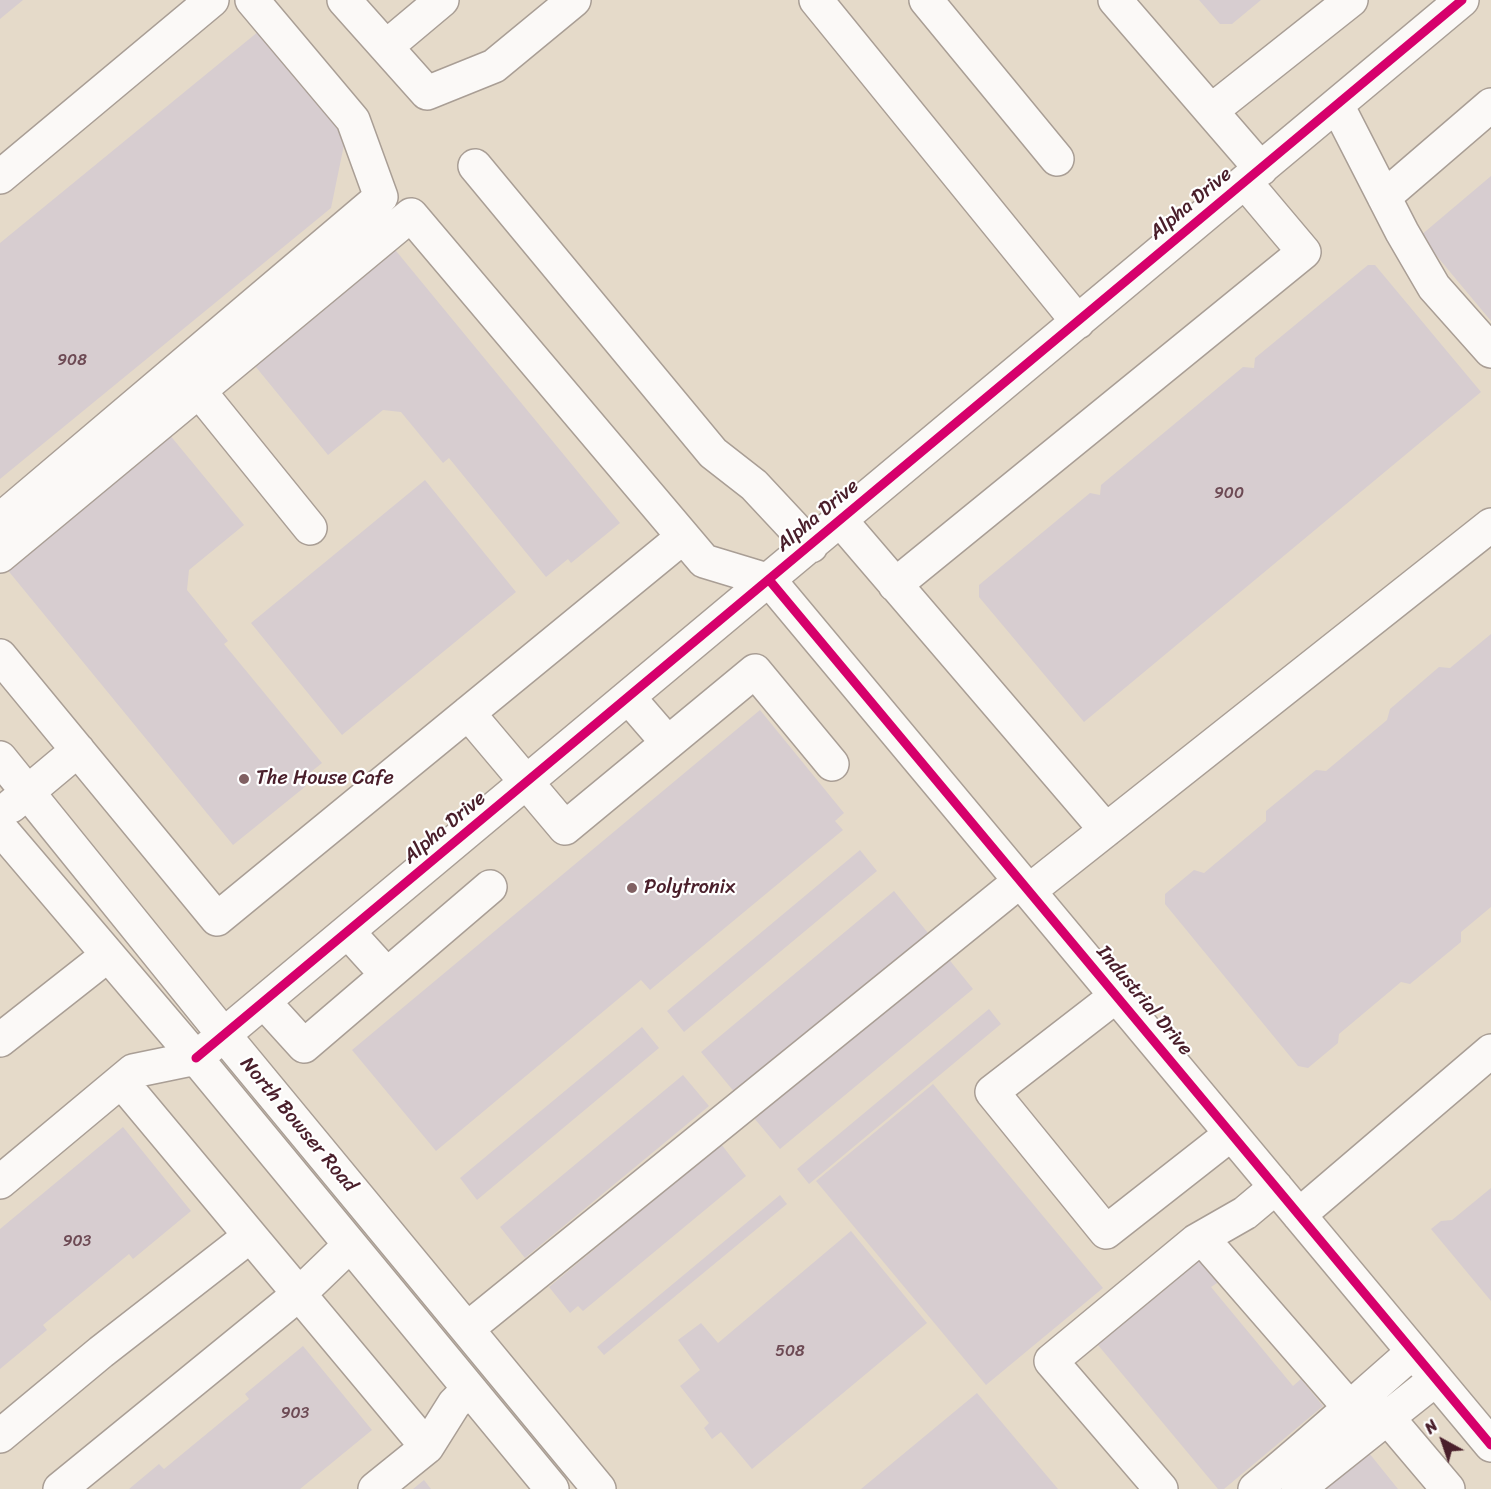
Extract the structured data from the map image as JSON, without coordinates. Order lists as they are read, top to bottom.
{
  "streets": {
    "street": ["Alpha Drive", "Industrial Drive", "North Bowser Road"]
  },
  "crossings": [
    ["Alpha Drive", "Industrial Drive"],
    ["Alpha Drive", "North Bowser Road"]
  ],
  "places": ["The House Cafe", "Polytronix"],
  "house_numbers": [
    "908",
    "900",
    "903",
    "508",
    "903"
  ],
  "north": "top left"
}
